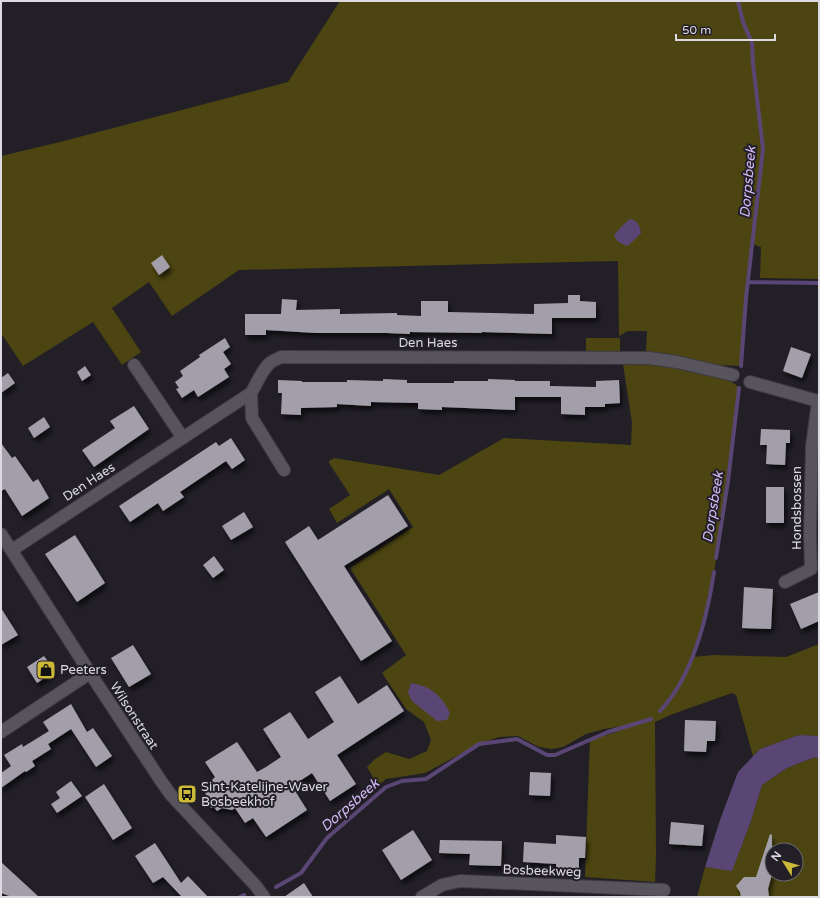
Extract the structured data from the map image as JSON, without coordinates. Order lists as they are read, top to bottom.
{
  "streets": {
    "street": [
      "Den Haes",
      "Hondsbossen",
      "Wilsonstraat",
      "Bosbeekweg"
    ]
  },
  "crossings": [
    ["Den Haes", "Wilsonstraat"]
  ],
  "water": ["Dorpsbeek"],
  "places": {
    "shop": ["Peeters"],
    "bus stop": ["Sint-Katelijne-Waver Bosbeekhof"]
  },
  "scale_bar": "50 m",
  "north": "top left"
}
